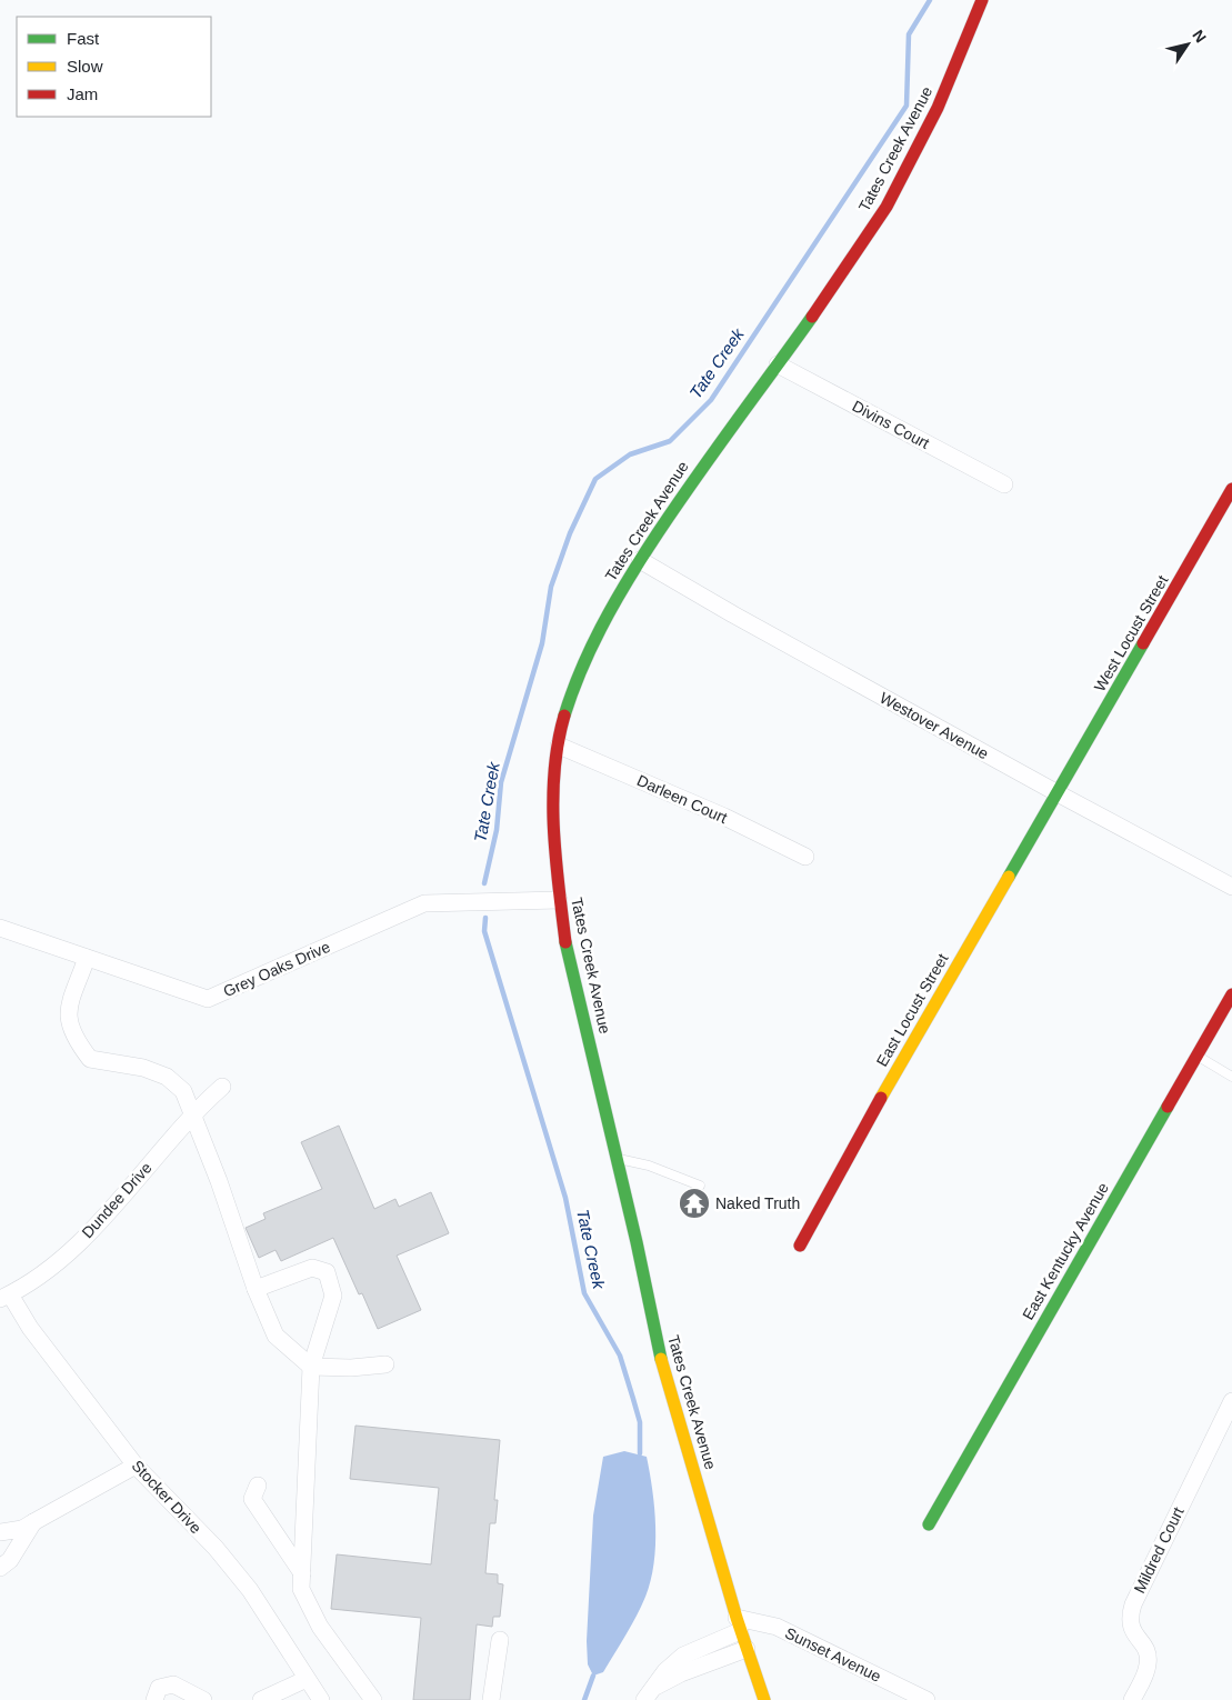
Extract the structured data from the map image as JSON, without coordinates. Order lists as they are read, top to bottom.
{
  "streets": {
    "main road": [
      "Tates Creek Avenue",
      "West Locust Street",
      "East Locust Street",
      "East Kentucky Avenue"
    ],
    "street": [
      "Divins Court",
      "Westover Avenue",
      "Darleen Court",
      "Grey Oaks Drive",
      "Dundee Drive",
      "Stocker Drive",
      "Mildred Court",
      "Sunset Avenue"
    ]
  },
  "crossings": [
    ["Tates Creek Avenue", "Divins Court"],
    ["Tates Creek Avenue", "Westover Avenue"],
    ["Tates Creek Avenue", "Darleen Court"],
    ["Tates Creek Avenue", "Grey Oaks Drive"],
    ["Tates Creek Avenue", "Sunset Avenue"],
    ["West Locust Street", "Westover Avenue"],
    ["West Locust Street", "East Locust Street"],
    ["Westover Avenue", "East Locust Street"],
    ["Dundee Drive", "Stocker Drive"]
  ],
  "water": ["Tate Creek"],
  "places": {
    "temple": ["Naked Truth"]
  },
  "legend": ["Fast", "Slow", "Jam"],
  "north": "top right"
}
